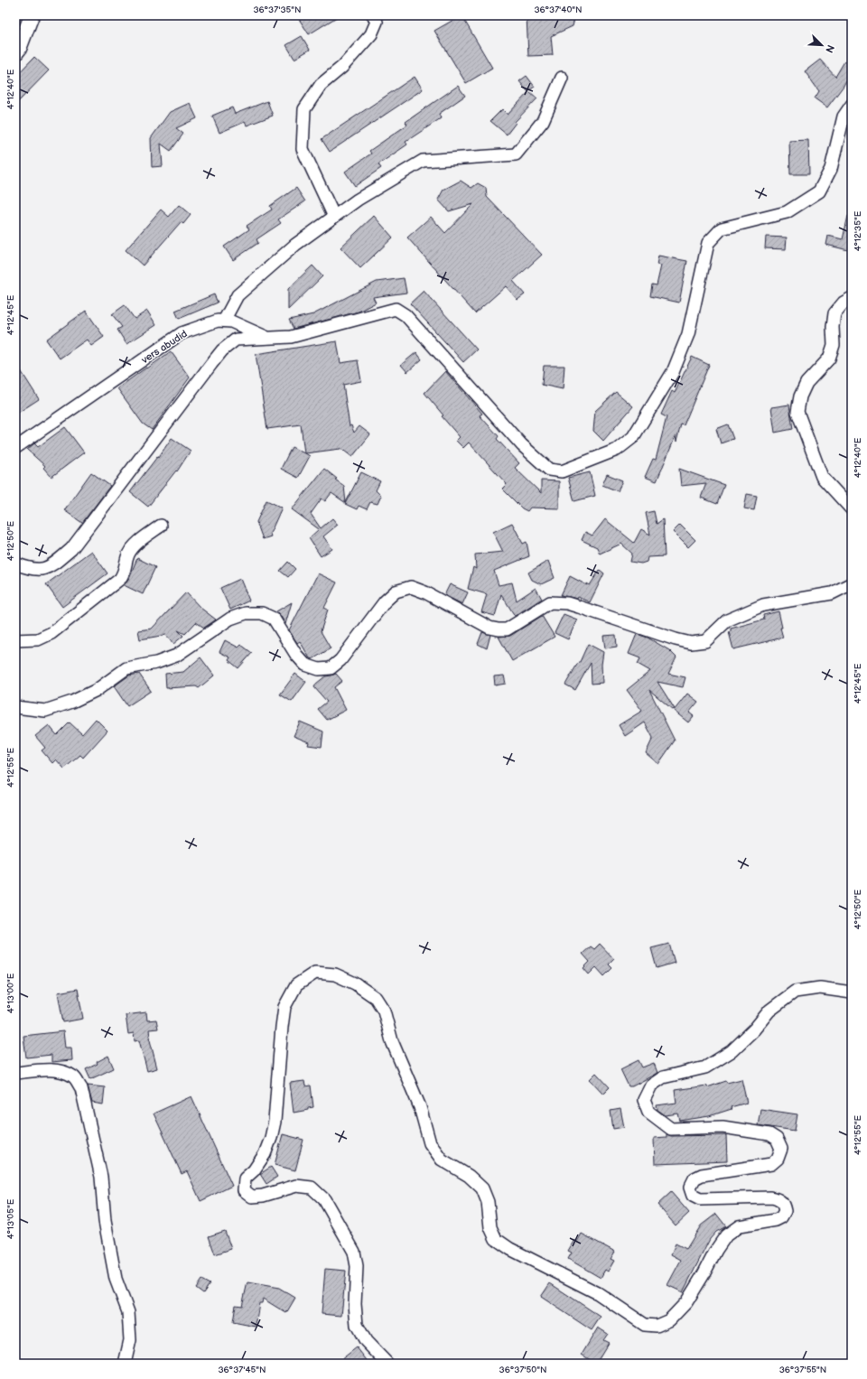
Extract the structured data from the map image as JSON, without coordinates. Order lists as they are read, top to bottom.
{
  "streets": {
    "street": ["vers abudid"]
  },
  "north": "bottom right",
  "coordinates": [
    "36°37'35\"N",
    "36°37'40\"N",
    "4°12'40\"E",
    "4°12'35\"E",
    "4°12'45\"E",
    "4°12'50\"E",
    "4°12'55\"E",
    "4°13'00\"E",
    "4°13'05\"E",
    "36°37'45\"N",
    "36°37'50\"N",
    "36°37'55\"N"
  ]
}
